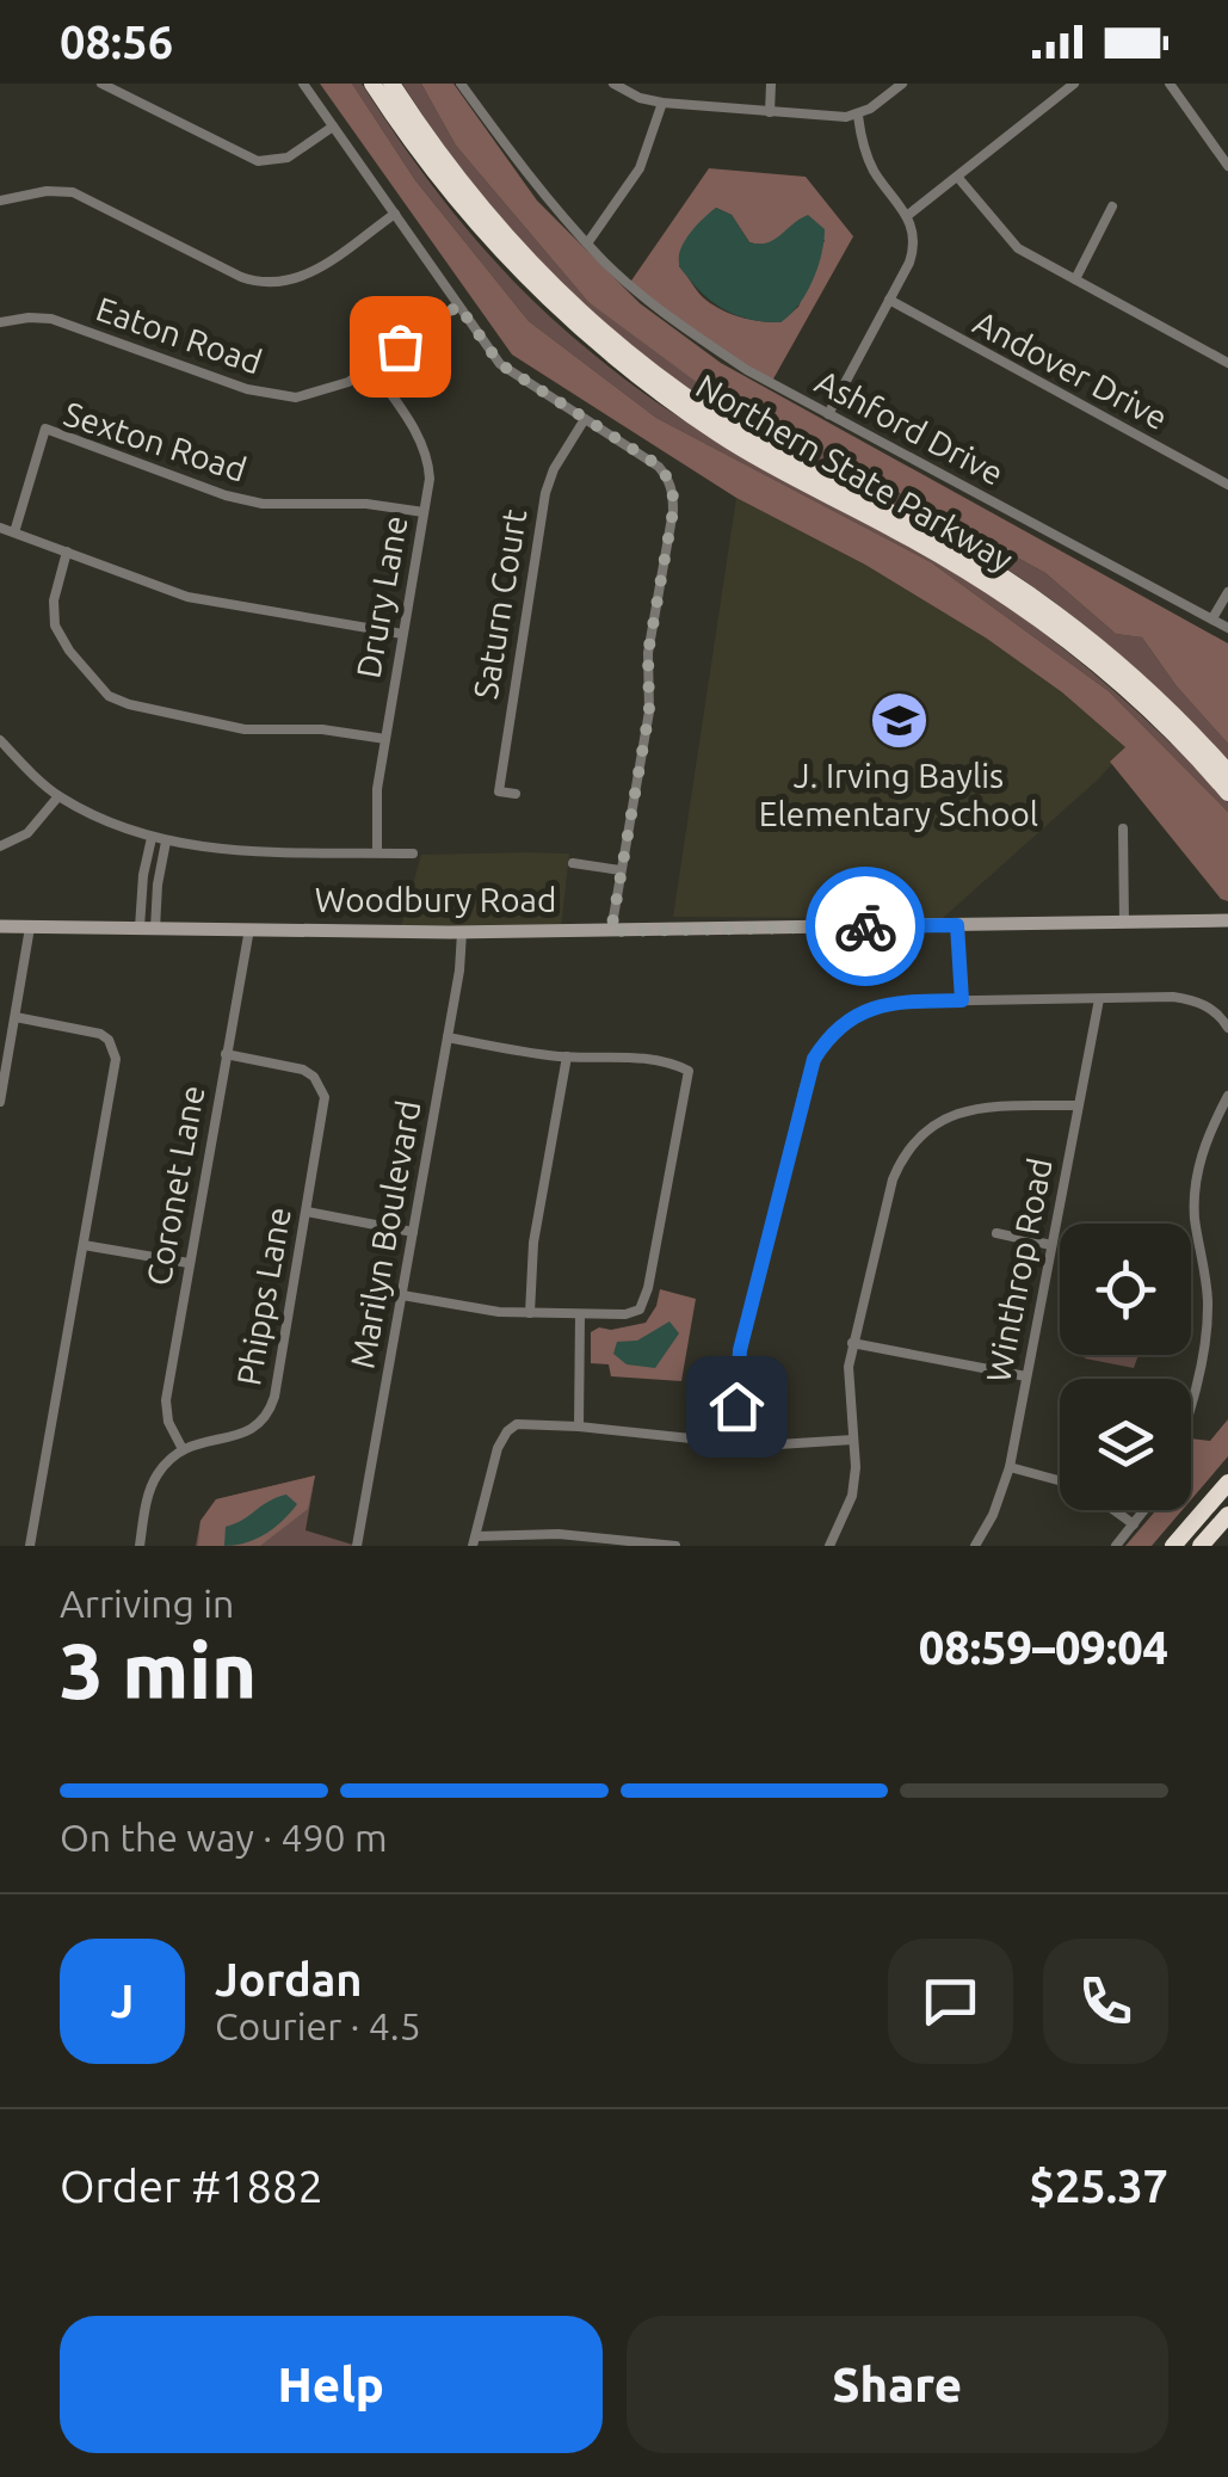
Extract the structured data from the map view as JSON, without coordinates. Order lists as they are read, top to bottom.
{
  "streets": {
    "highway": ["Northern State Parkway"],
    "main road": ["Woodbury Road"],
    "street": [
      "Eaton Road",
      "Andover Drive",
      "Ashford Drive",
      "Sexton Road",
      "Drury Lane",
      "Saturn Court",
      "Coronet Lane",
      "Marilyn Boulevard",
      "Winthrop Road",
      "Phipps Lane"
    ]
  },
  "crossings": [
    ["Eaton Road", "Drury Lane"],
    ["Sexton Road", "Drury Lane"],
    ["Woodbury Road", "Coronet Lane"],
    ["Woodbury Road", "Marilyn Boulevard"],
    ["Coronet Lane", "Phipps Lane"]
  ],
  "places": {
    "school or university": ["J. Irving Baylis Elementary School"]
  },
  "page": {
    "status": "08:56",
    "heading": ["3 min", "Arriving in", "08:59–09:04"],
    "panel": [
      "Jordan",
      "Courier · 4.5",
      "Order #1882",
      "$25.37"
    ],
    "bar": "On the way · 490 m",
    "round": "J",
    "buttons": ["Help", "Share"]
  }
}
